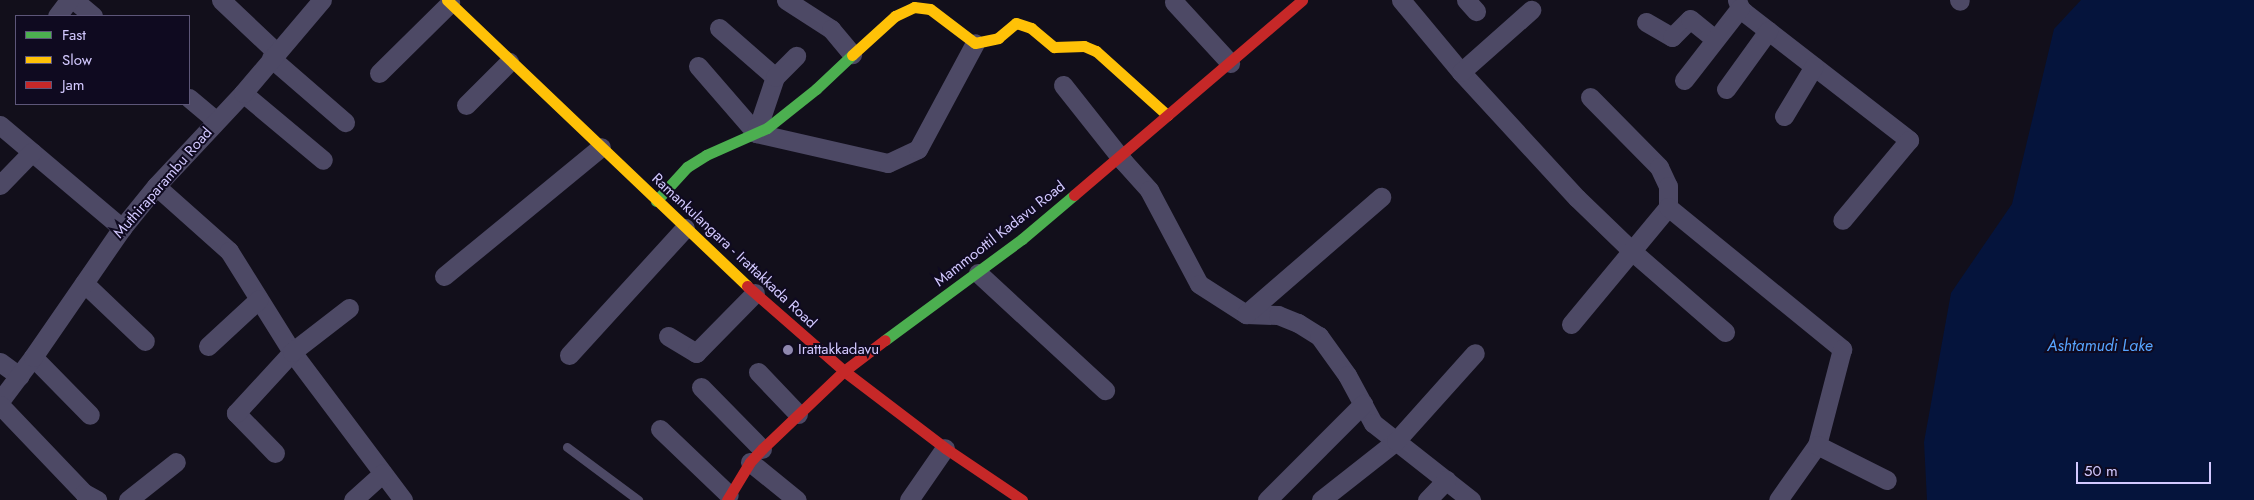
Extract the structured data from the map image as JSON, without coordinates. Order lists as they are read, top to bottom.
{
  "streets": {
    "street": ["Muthiraparambu Road", "Mammoottil Kadavu Road", "Ramankulangara - Irattakkada Road"]
  },
  "crossings": [
    ["Mammoottil Kadavu Road", "Ramankulangara - Irattakkada Road"]
  ],
  "water": ["Ashtamudi Lake"],
  "places": ["Irattakkadavu"],
  "legend": ["Fast", "Slow", "Jam"],
  "scale_bar": "50 m"
}
